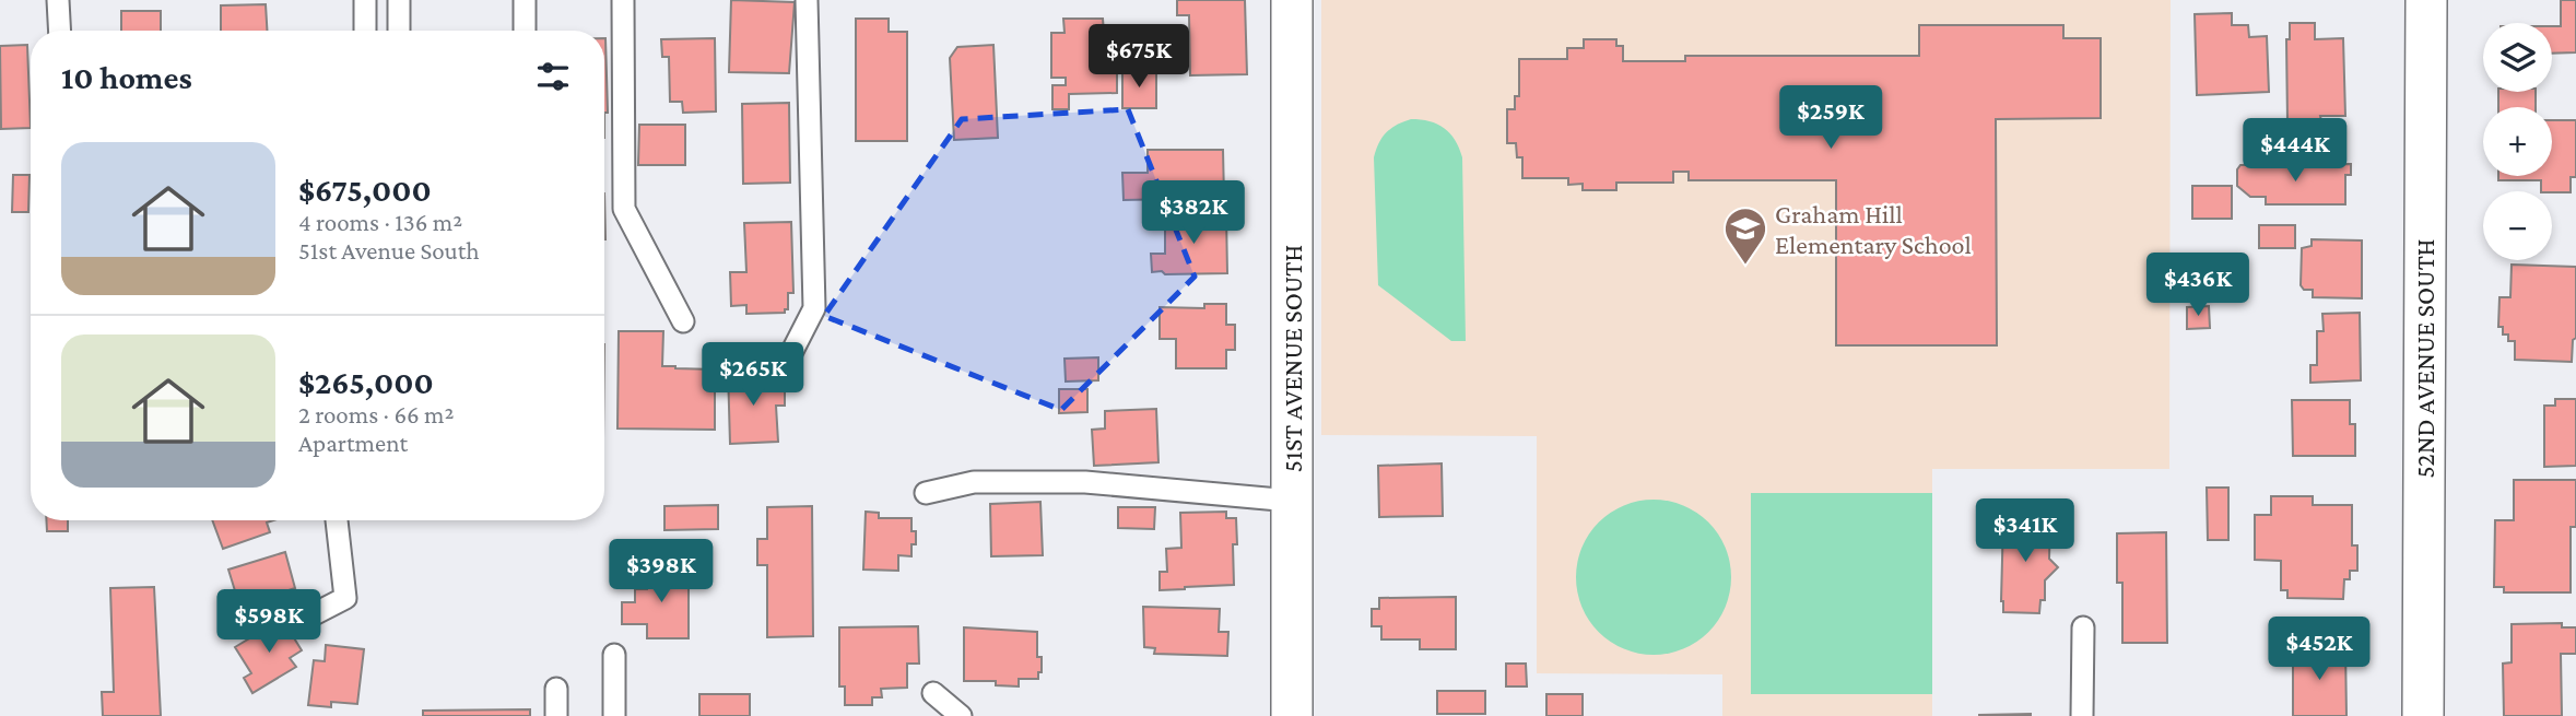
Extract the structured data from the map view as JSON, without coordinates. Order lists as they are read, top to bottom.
{
  "streets": {
    "street": ["51ST AVENUE SOUTH", "52ND AVENUE SOUTH"]
  },
  "places": {
    "school or university": ["Graham Hill Elementary School"]
  },
  "page": {
    "map_buttons": ["+", "−"],
    "price": [
      "$675K",
      "$259K",
      "$444K",
      "$382K",
      "$436K",
      "$265K",
      "$341K",
      "$398K",
      "$598K",
      "$452K"
    ],
    "heading": "10 homes",
    "list": [
      {
        "name": "$675,000",
        "note": "4 rooms · 136 m² · 51st Avenue South"
      },
      {
        "name": "$265,000",
        "note": "2 rooms · 66 m² · Apartment"
      }
    ]
  }
}
